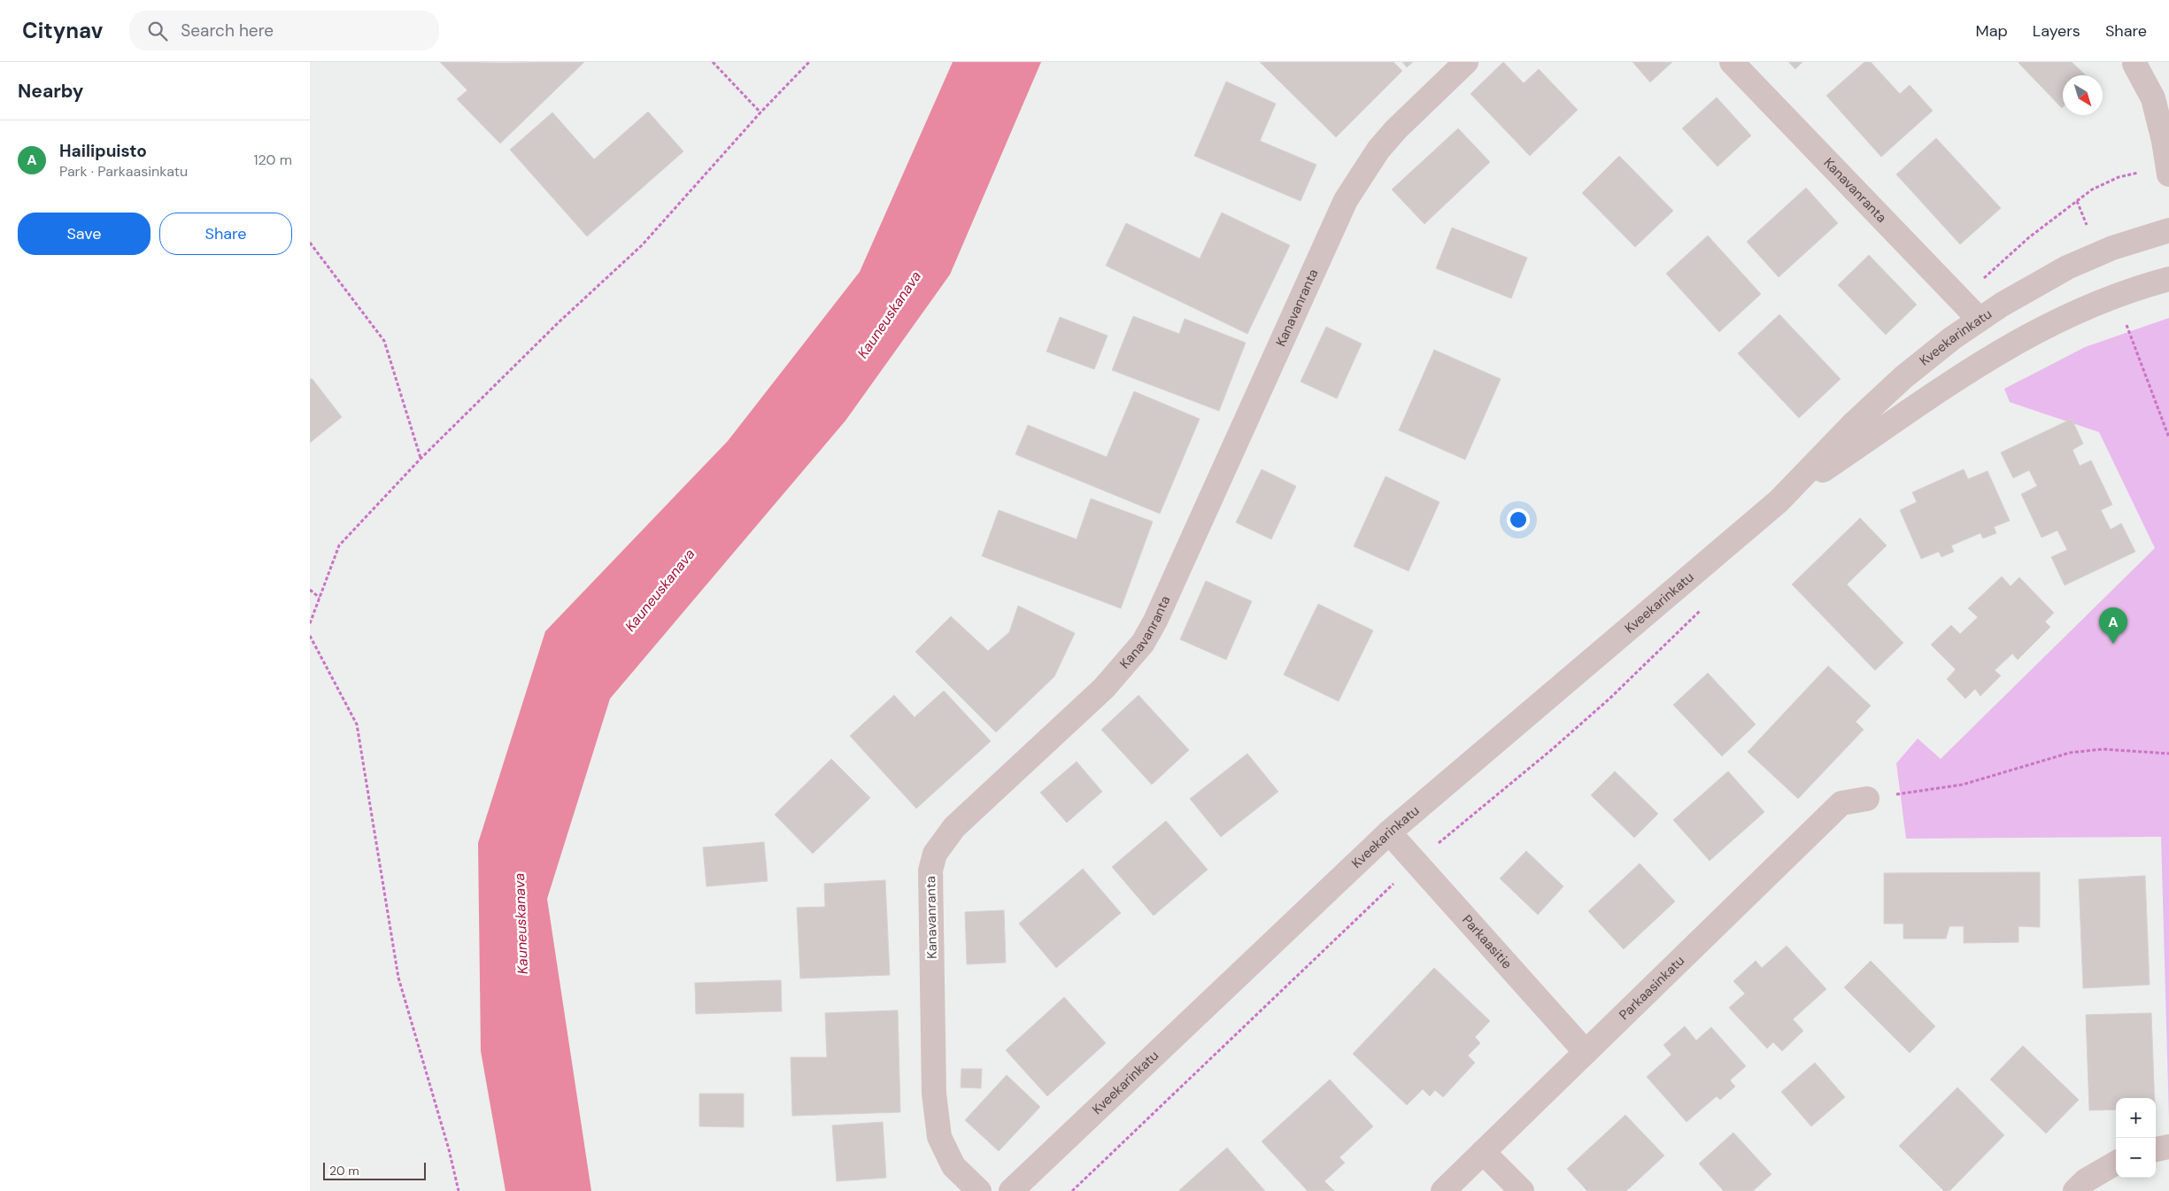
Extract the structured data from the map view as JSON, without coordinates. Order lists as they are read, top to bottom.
{
  "streets": {
    "street": [
      "Kanavanranta",
      "Kveekarinkatu",
      "Parkaasitie",
      "Parkaasinkatu"
    ]
  },
  "crossings": [
    ["Kanavanranta", "Kveekarinkatu"],
    ["Kveekarinkatu", "Parkaasitie"],
    ["Parkaasitie", "Parkaasinkatu"]
  ],
  "water": ["Kauneuskanava"],
  "scale_bar": "20 m",
  "north": "bottom right",
  "page": {
    "header": "Citynav",
    "search": "Search here",
    "nav": ["Map", "Layers", "Share"],
    "heading": "Nearby",
    "list": [
      {
        "mark": "A",
        "name": "Hailipuisto",
        "note": "Park · Parkaasinkatu",
        "value": "120 m"
      }
    ],
    "buttons": ["Save", "Share"],
    "pins": "A",
    "map_buttons": ["+", "−"],
    "scale": "20 m"
  }
}
